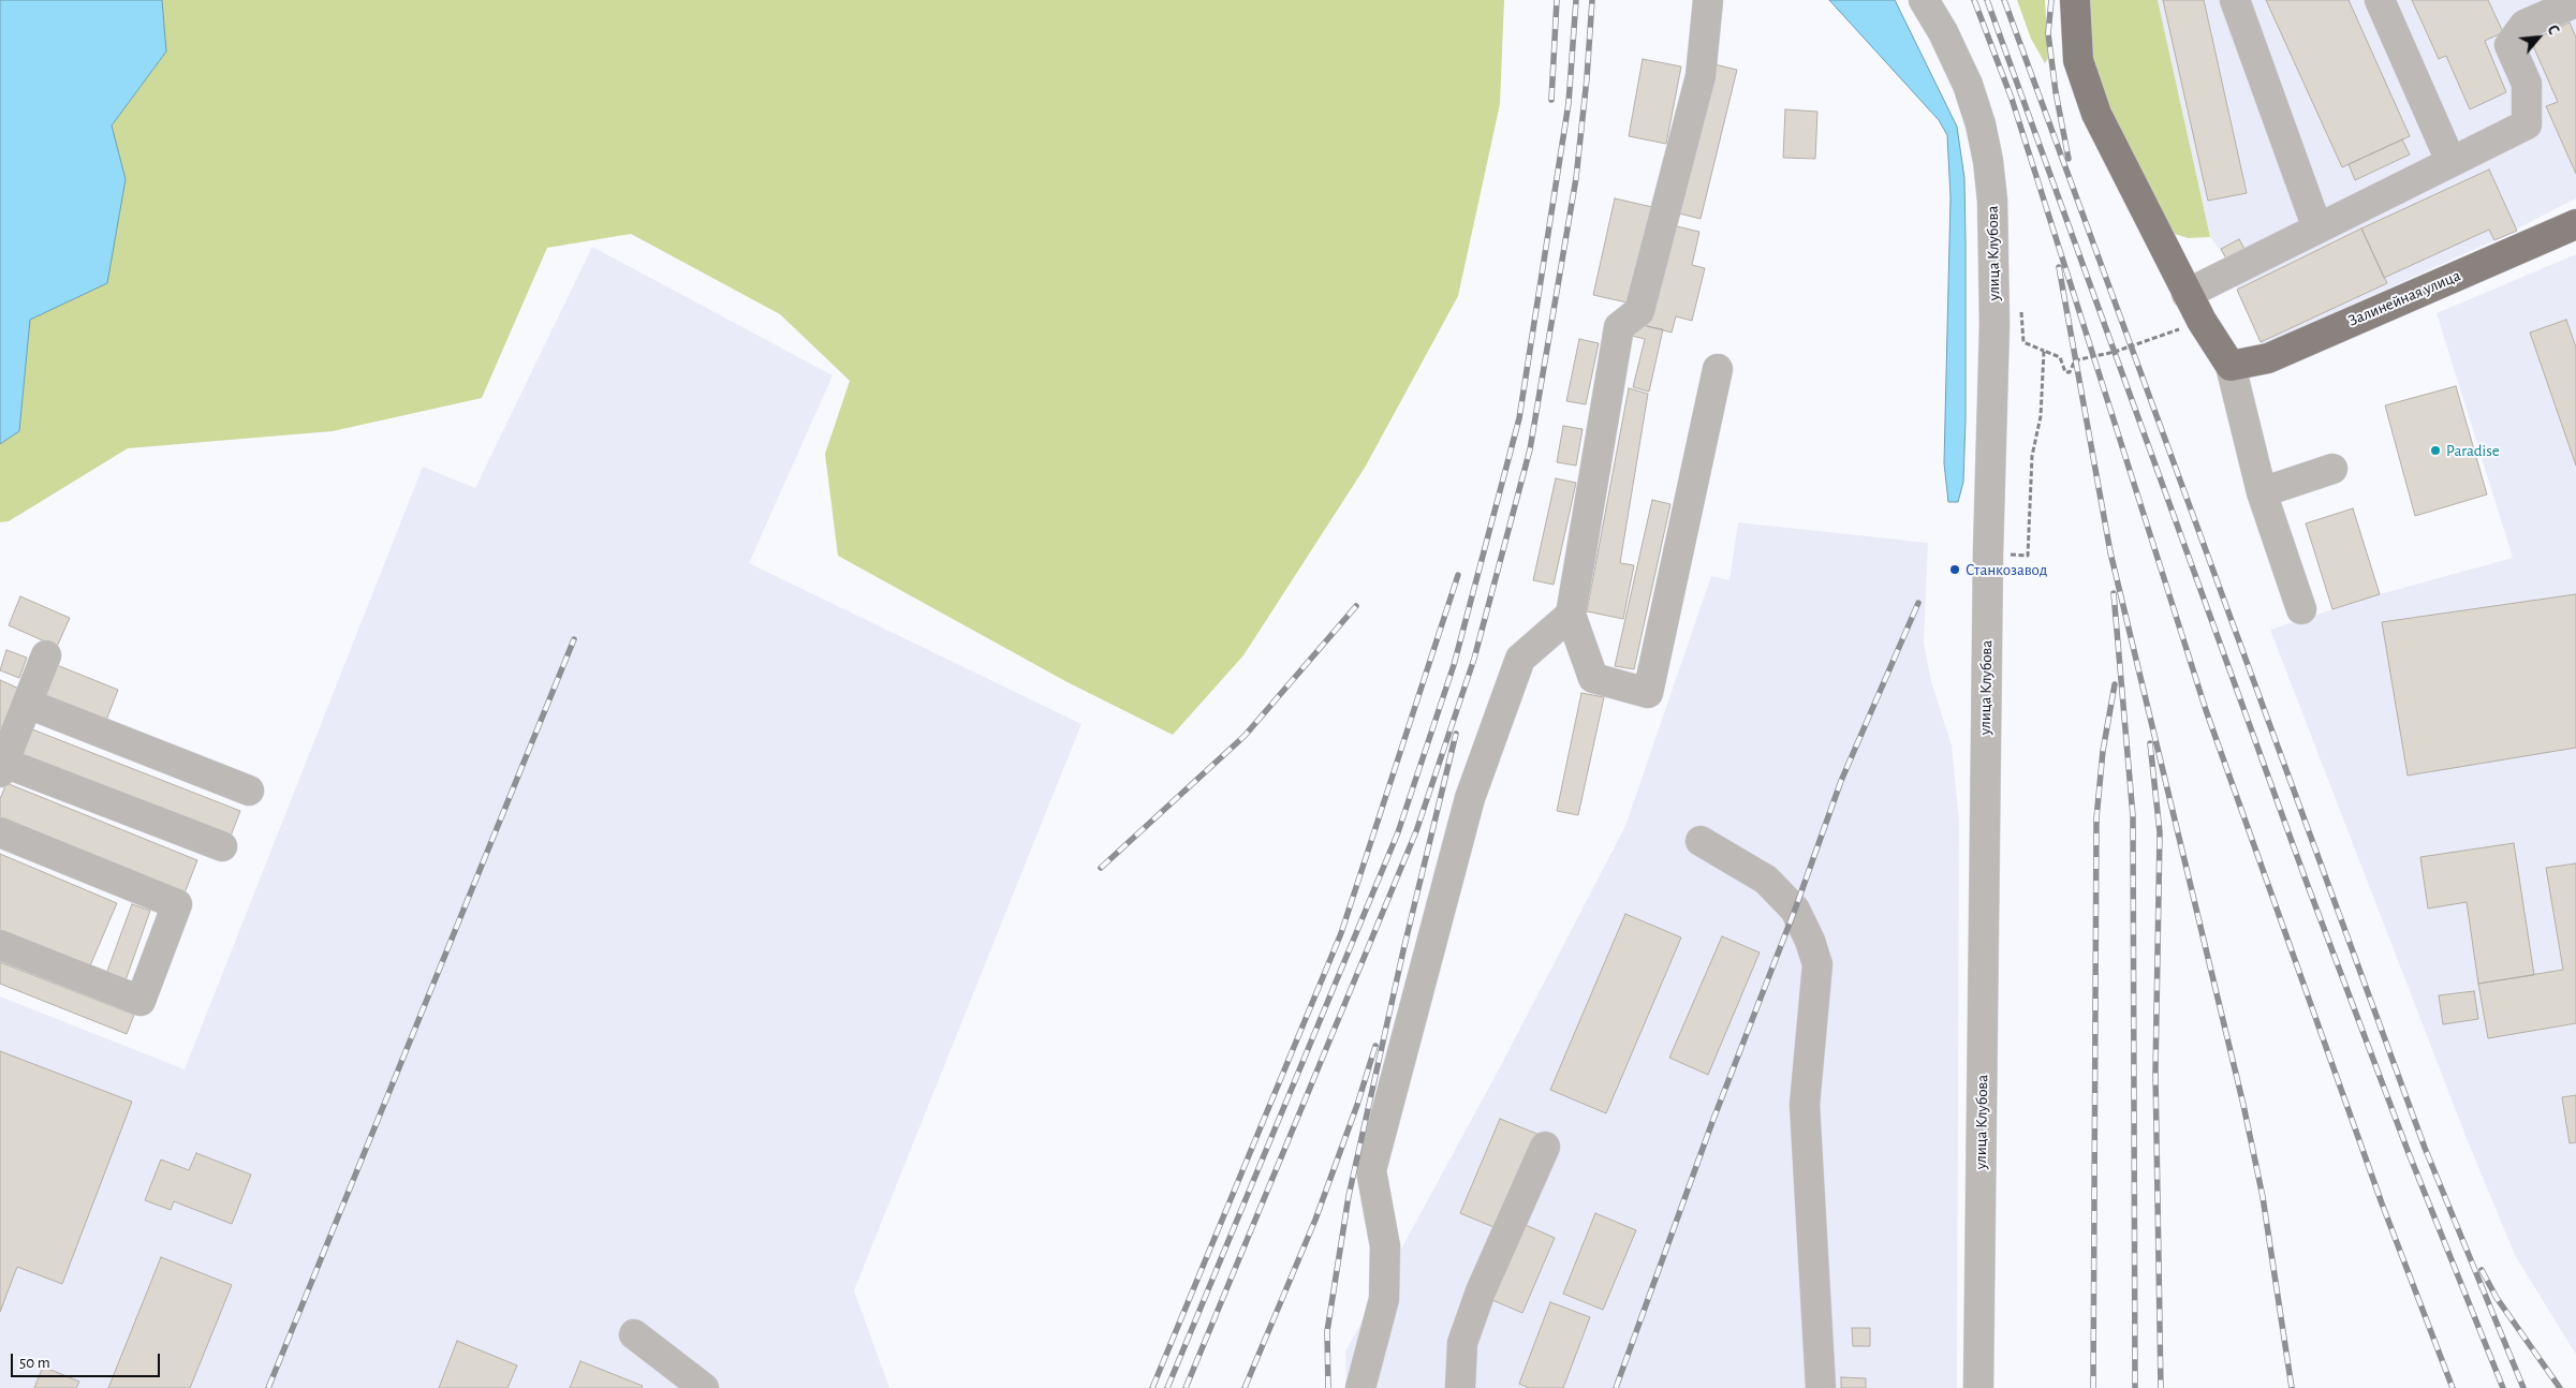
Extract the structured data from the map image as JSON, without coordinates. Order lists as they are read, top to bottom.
{
  "streets": {
    "main road": ["Залинейная улица"],
    "street": ["улица Клубова"]
  },
  "places": ["Paradise", "Станкозавод"],
  "scale_bar": "50 m",
  "north": "top right"
}
